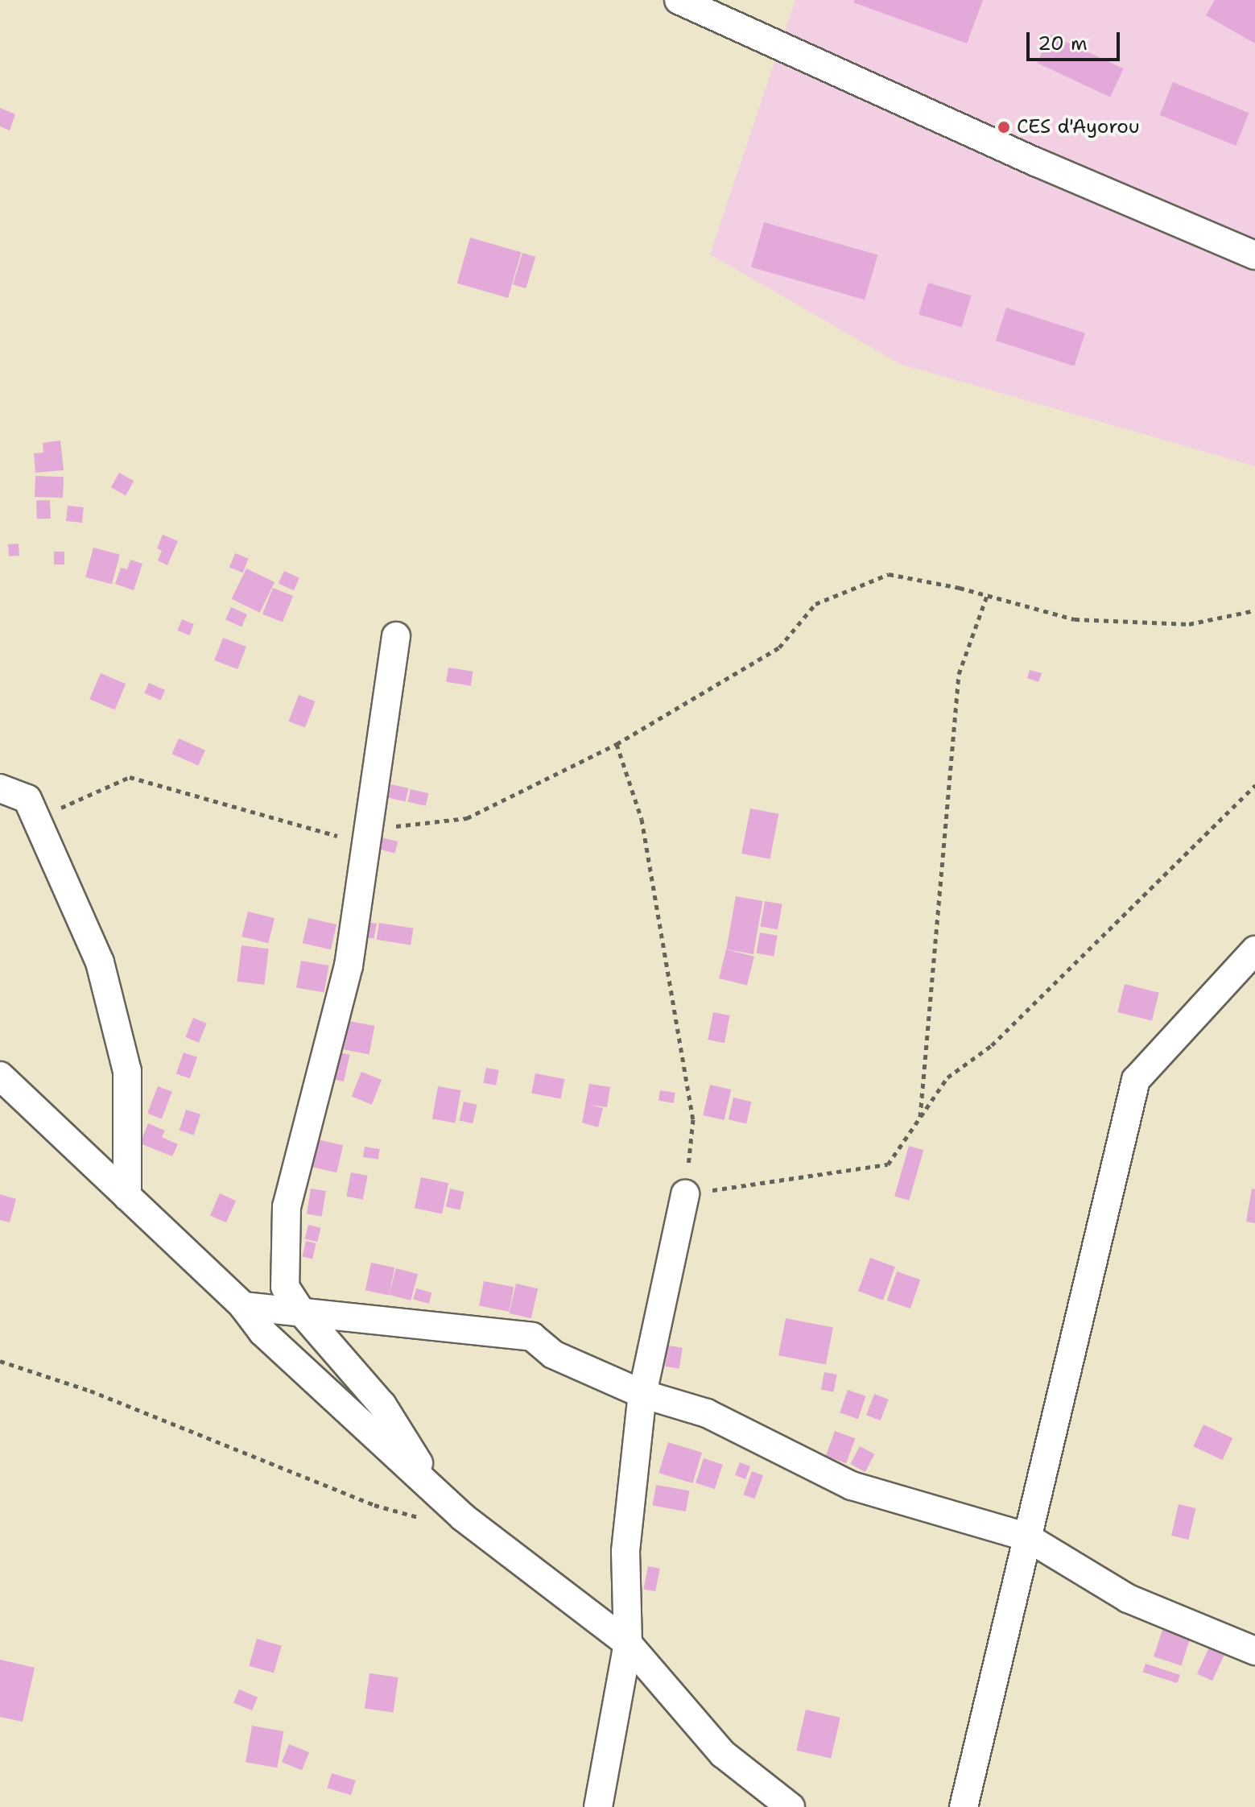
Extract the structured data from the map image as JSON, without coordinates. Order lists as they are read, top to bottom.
{
  "places": ["CES d'Ayorou"],
  "scale_bar": "20 m"
}
